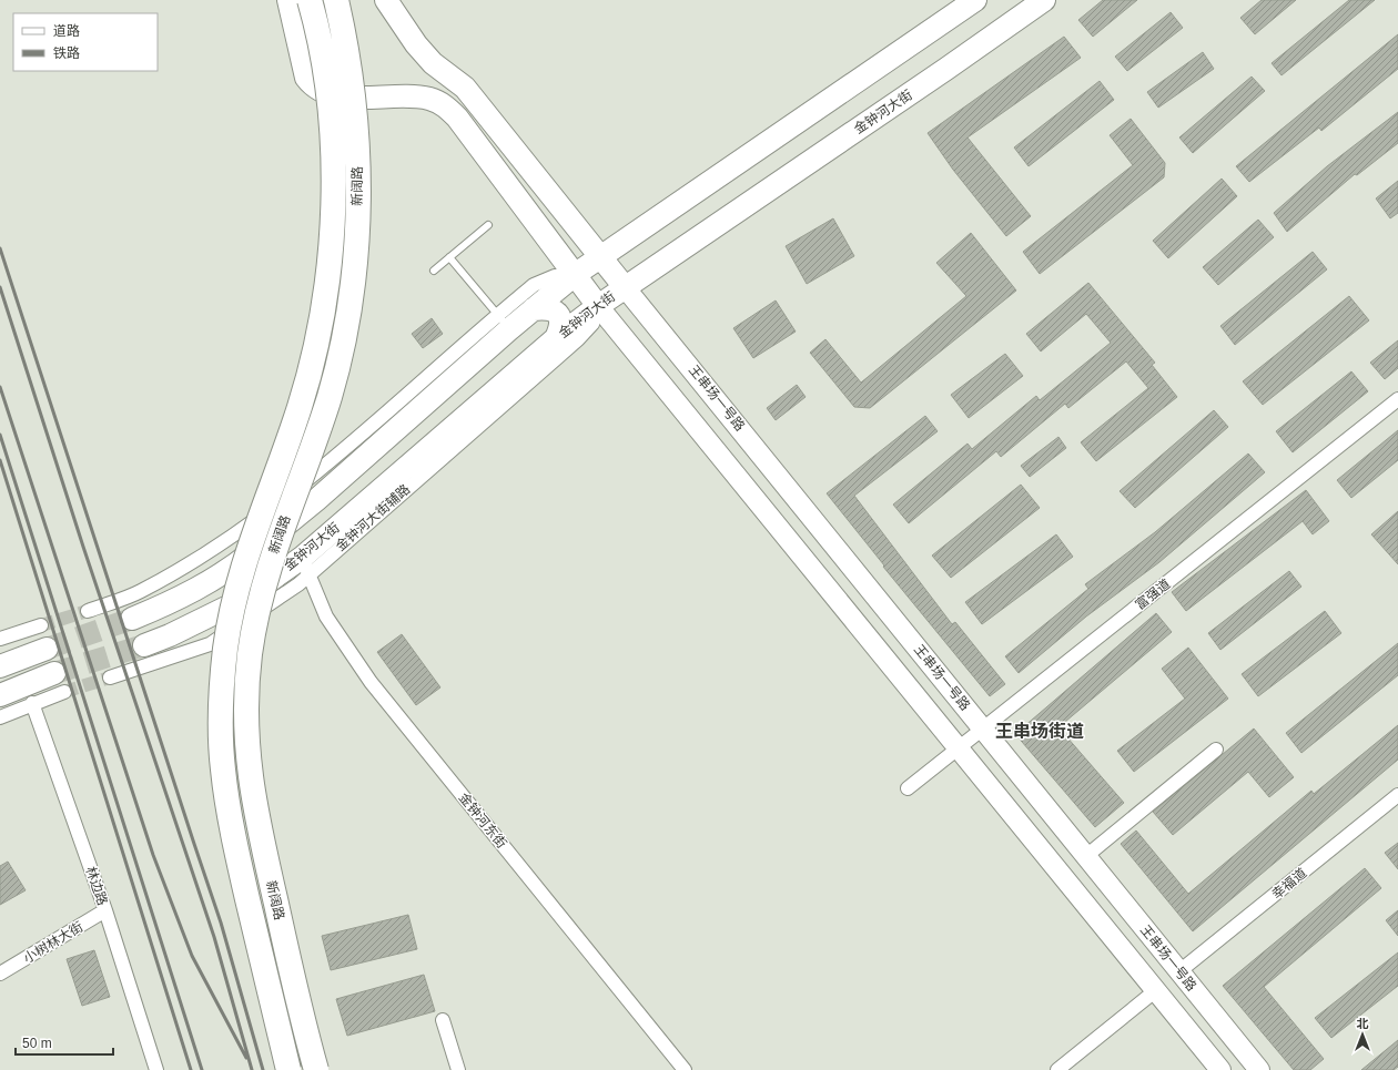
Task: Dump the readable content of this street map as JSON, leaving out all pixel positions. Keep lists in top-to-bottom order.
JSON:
{
  "streets": {
    "highway": ["新阔路"],
    "main road": ["金钟河大街", "王串场一号路"],
    "street": [
      "金钟河大街辅路",
      "富强道",
      "金钟河东街",
      "幸福道",
      "林边路",
      "小树林大街"
    ]
  },
  "crossings": [
    ["金钟河大街", "王串场一号路"],
    ["金钟河大街", "金钟河大街辅路"],
    ["金钟河大街", "金钟河东街"],
    ["王串场一号路", "富强道"],
    ["王串场一号路", "幸福道"],
    ["金钟河大街辅路", "金钟河东街"],
    ["林边路", "小树林大街"]
  ],
  "districts": ["王串场街道"],
  "legend": ["道路", "铁路"],
  "scale_bar": "50 m",
  "north": "top"
}
